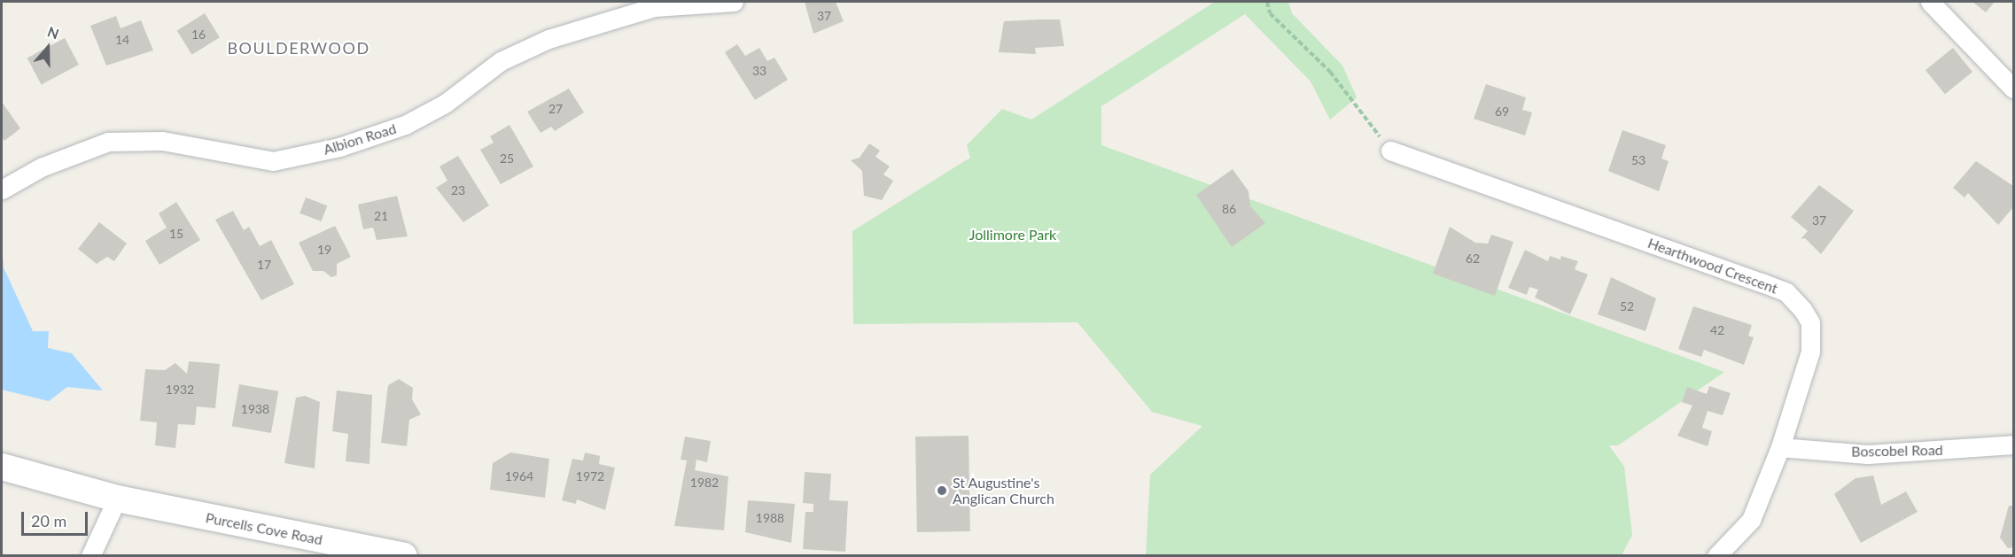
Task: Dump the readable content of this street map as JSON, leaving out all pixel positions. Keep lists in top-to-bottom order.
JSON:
{
  "streets": {
    "main road": ["Purcells Cove Road"],
    "street": ["Albion Road", "Hearthwood Crescent", "Boscobel Road"]
  },
  "crossings": [
    ["Hearthwood Crescent", "Boscobel Road"]
  ],
  "districts": ["BOULDERWOOD"],
  "parks": ["Jollimore Park"],
  "places": ["St Augustine's Anglican Church"],
  "house_numbers": [
    "37",
    "16",
    "14",
    "33",
    "27",
    "69",
    "25",
    "53",
    "23",
    "86",
    "21",
    "37",
    "15",
    "19",
    "62",
    "17",
    "52",
    "42",
    "1932",
    "1938",
    "1964",
    "1972",
    "1982",
    "1988"
  ],
  "scale_bar": "20 m",
  "north": "top"
}
